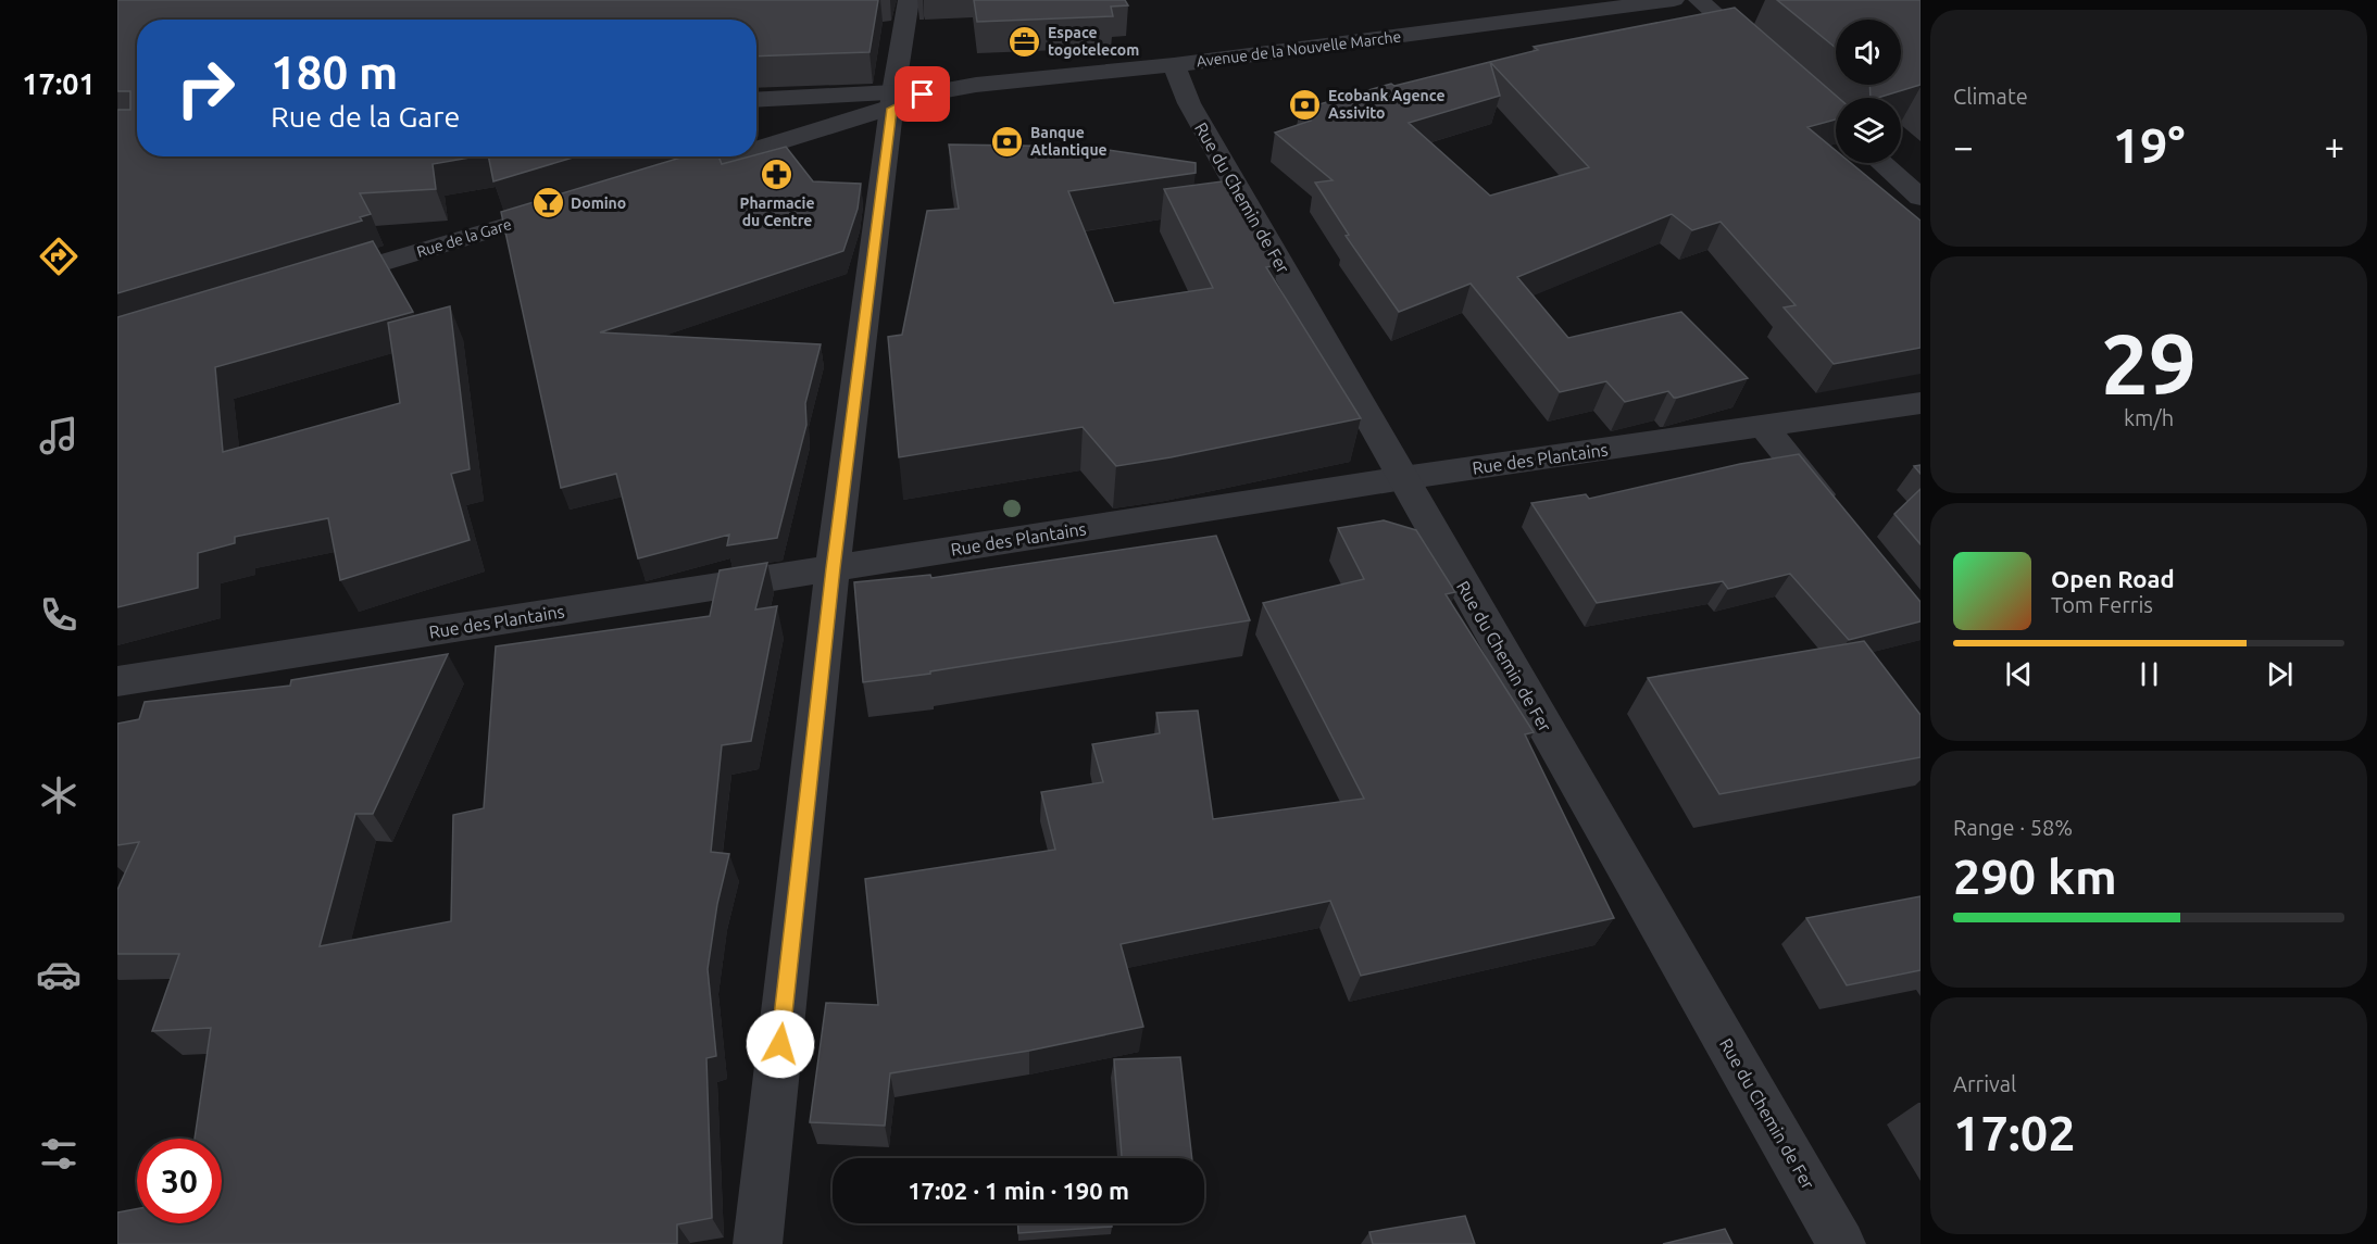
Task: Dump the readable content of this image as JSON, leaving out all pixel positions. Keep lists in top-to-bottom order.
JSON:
{
  "streets": {
    "street": [
      "Avenue de la Nouvelle Marche",
      "Rue du Chemin de Fer",
      "Rue de la Gare",
      "Rue des Plantains"
    ]
  },
  "crossings": [
    ["Avenue de la Nouvelle Marche", "Rue du Chemin de Fer"],
    ["Rue du Chemin de Fer", "Rue des Plantains"]
  ],
  "places": {
    "office": ["Espace togotelecom"],
    "bank": ["Ecobank Agence Assivito", "Banque Atlantique"],
    "pharmacy": ["Pharmacie du Centre"],
    "bar": ["Domino"]
  },
  "page": {
    "tabs": "17:01",
    "tile": [
      "Climate",
      ["29", "km/h"],
      ["Range · 58%", "290 km"],
      ["Arrival", "17:02"]
    ],
    "turn": ["180 m", "Rue de la Gare"],
    "heat": ["−", "19°", "+"],
    "song": ["Open Road", "Tom Ferris"],
    "limit": "30",
    "trip": "17:02 · 1 min · 190 m"
  }
}
